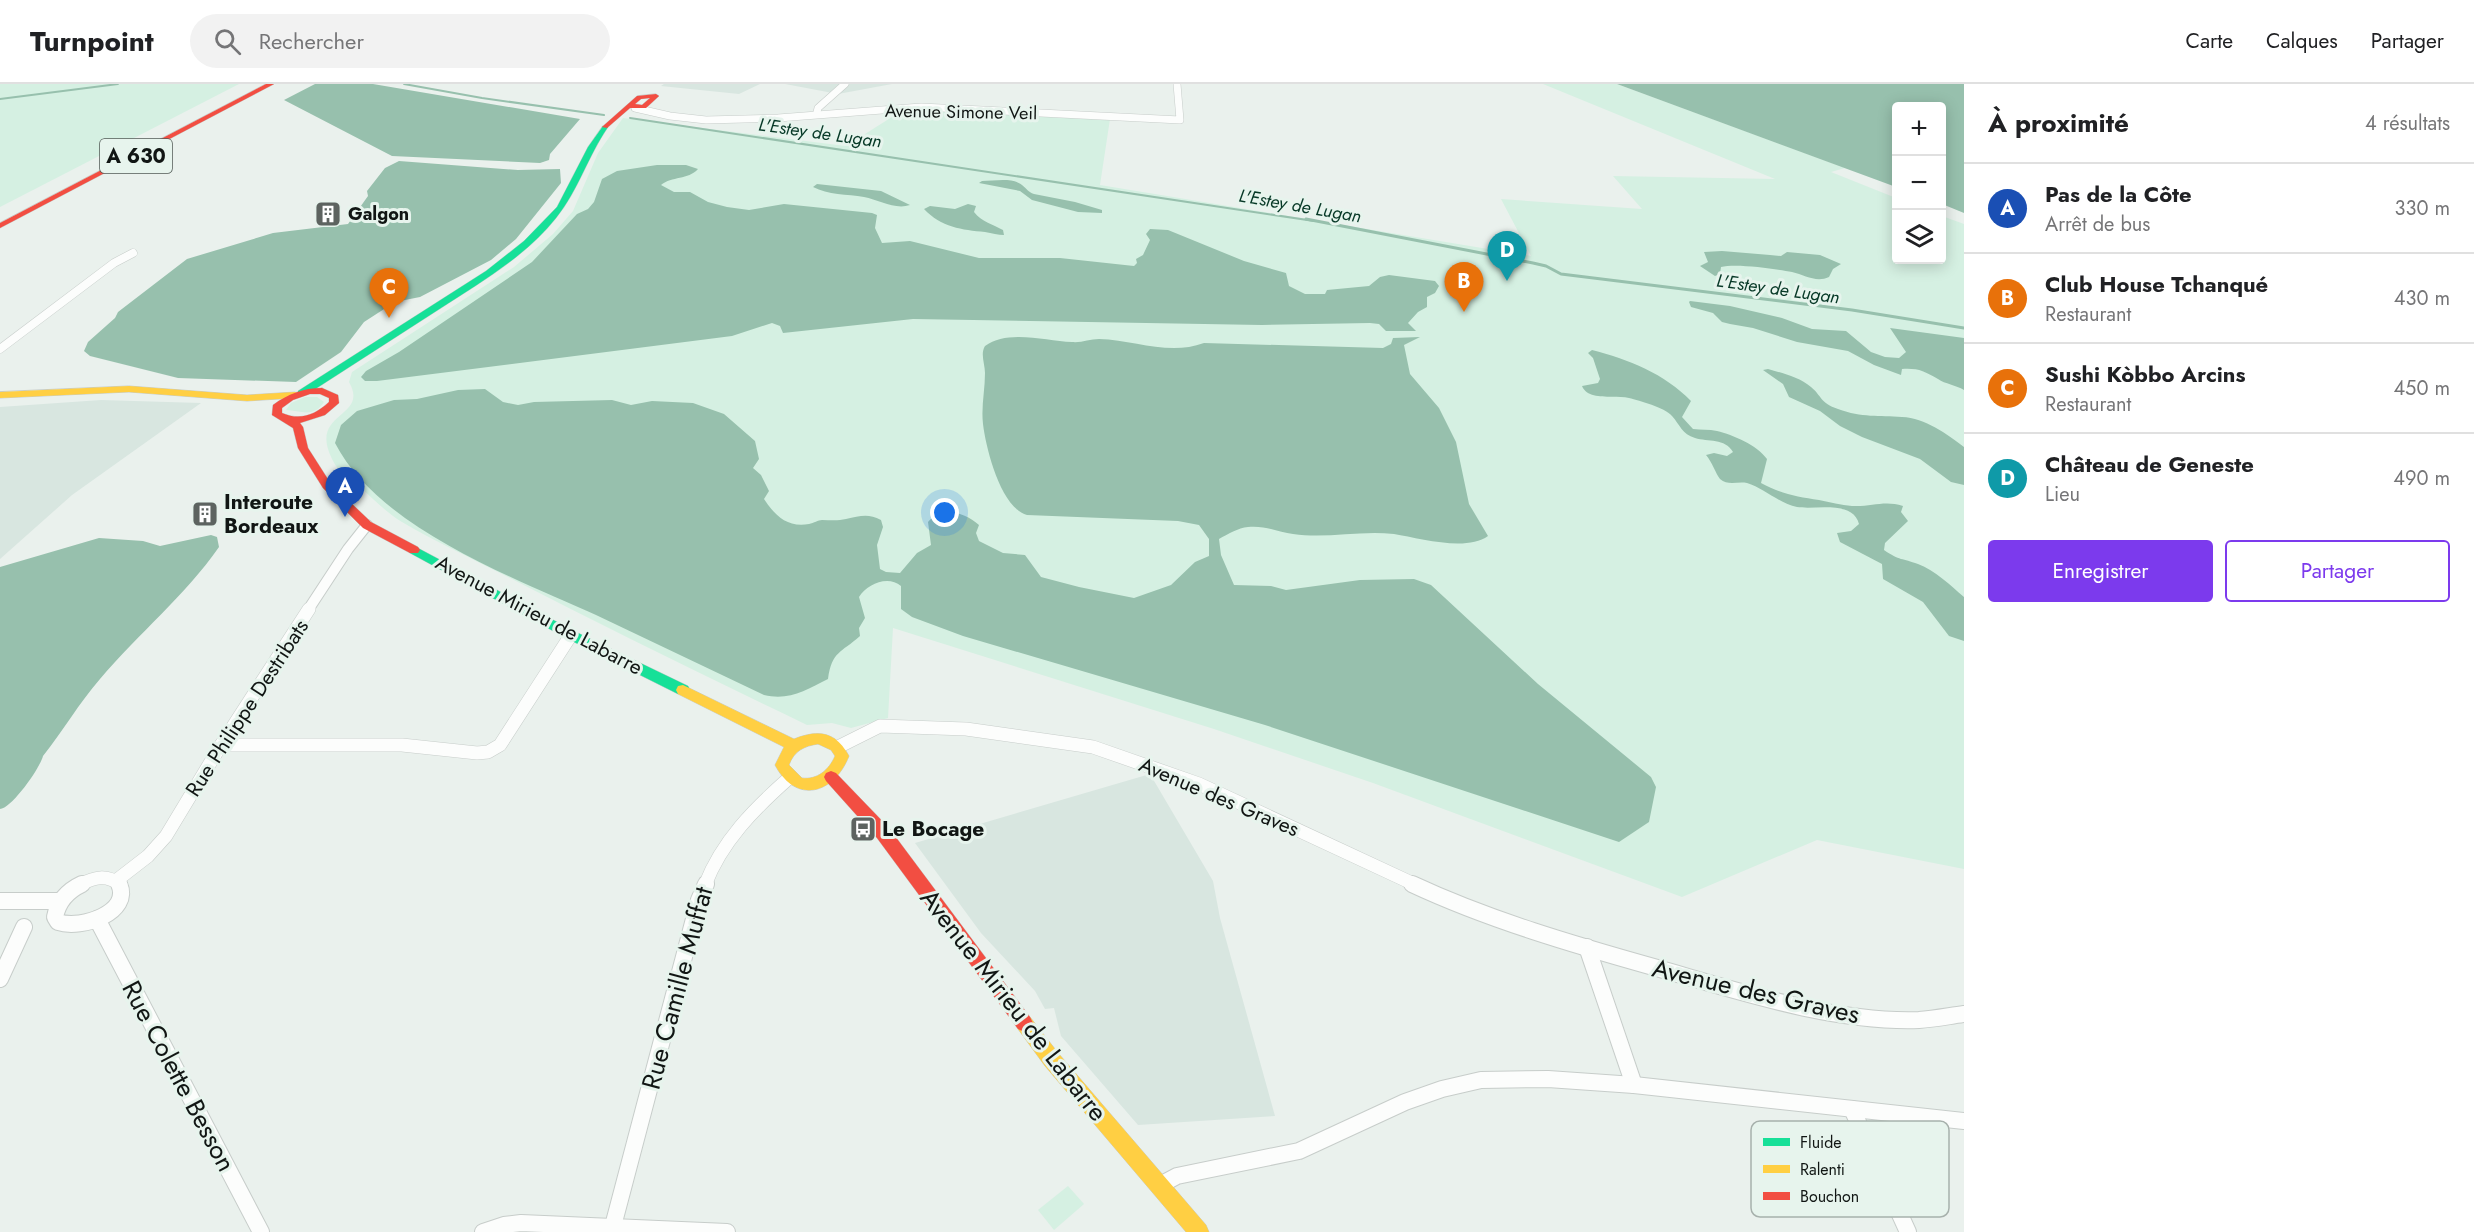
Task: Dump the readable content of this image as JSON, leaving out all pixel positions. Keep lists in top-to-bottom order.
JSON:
{
  "streets": {
    "main road": ["A 630", "Avenue Mirieu de Labarre"],
    "street": [
      "Avenue Simone Veil",
      "Rue Philippe Destribats",
      "Avenue des Graves",
      "Rue Camille Muffat",
      "Rue Colette Besson"
    ]
  },
  "crossings": [
    ["Avenue Mirieu de Labarre", "Rue Philippe Destribats"],
    ["Avenue Mirieu de Labarre", "Avenue des Graves"],
    ["Avenue Mirieu de Labarre", "Rue Camille Muffat"],
    ["Avenue des Graves", "Rue Camille Muffat"]
  ],
  "water": ["L'Estey de Lugan"],
  "places": {
    "building": ["Galgon", "Interoute Bordeaux"],
    "bus stop": ["Le Bocage"]
  },
  "legend": ["Fluide", "Ralenti", "Bouchon"],
  "page": {
    "header": "Turnpoint",
    "search": "Rechercher",
    "nav": ["Carte", "Calques", "Partager"],
    "heading": ["À proximité", "4 résultats"],
    "map_buttons": ["+", "−"],
    "list": [
      {
        "mark": "A",
        "name": "Pas de la Côte",
        "note": "Arrêt de bus",
        "value": "330 m"
      },
      {
        "mark": "B",
        "name": "Club House Tchanqué",
        "note": "Restaurant",
        "value": "430 m"
      },
      {
        "mark": "C",
        "name": "Sushi Kòbbo Arcins",
        "note": "Restaurant",
        "value": "450 m"
      },
      {
        "mark": "D",
        "name": "Château de Geneste",
        "note": "Lieu",
        "value": "490 m"
      }
    ],
    "pins": [
      "D",
      "B",
      "C",
      "A"
    ],
    "buttons": ["Enregistrer", "Partager"]
  }
}
